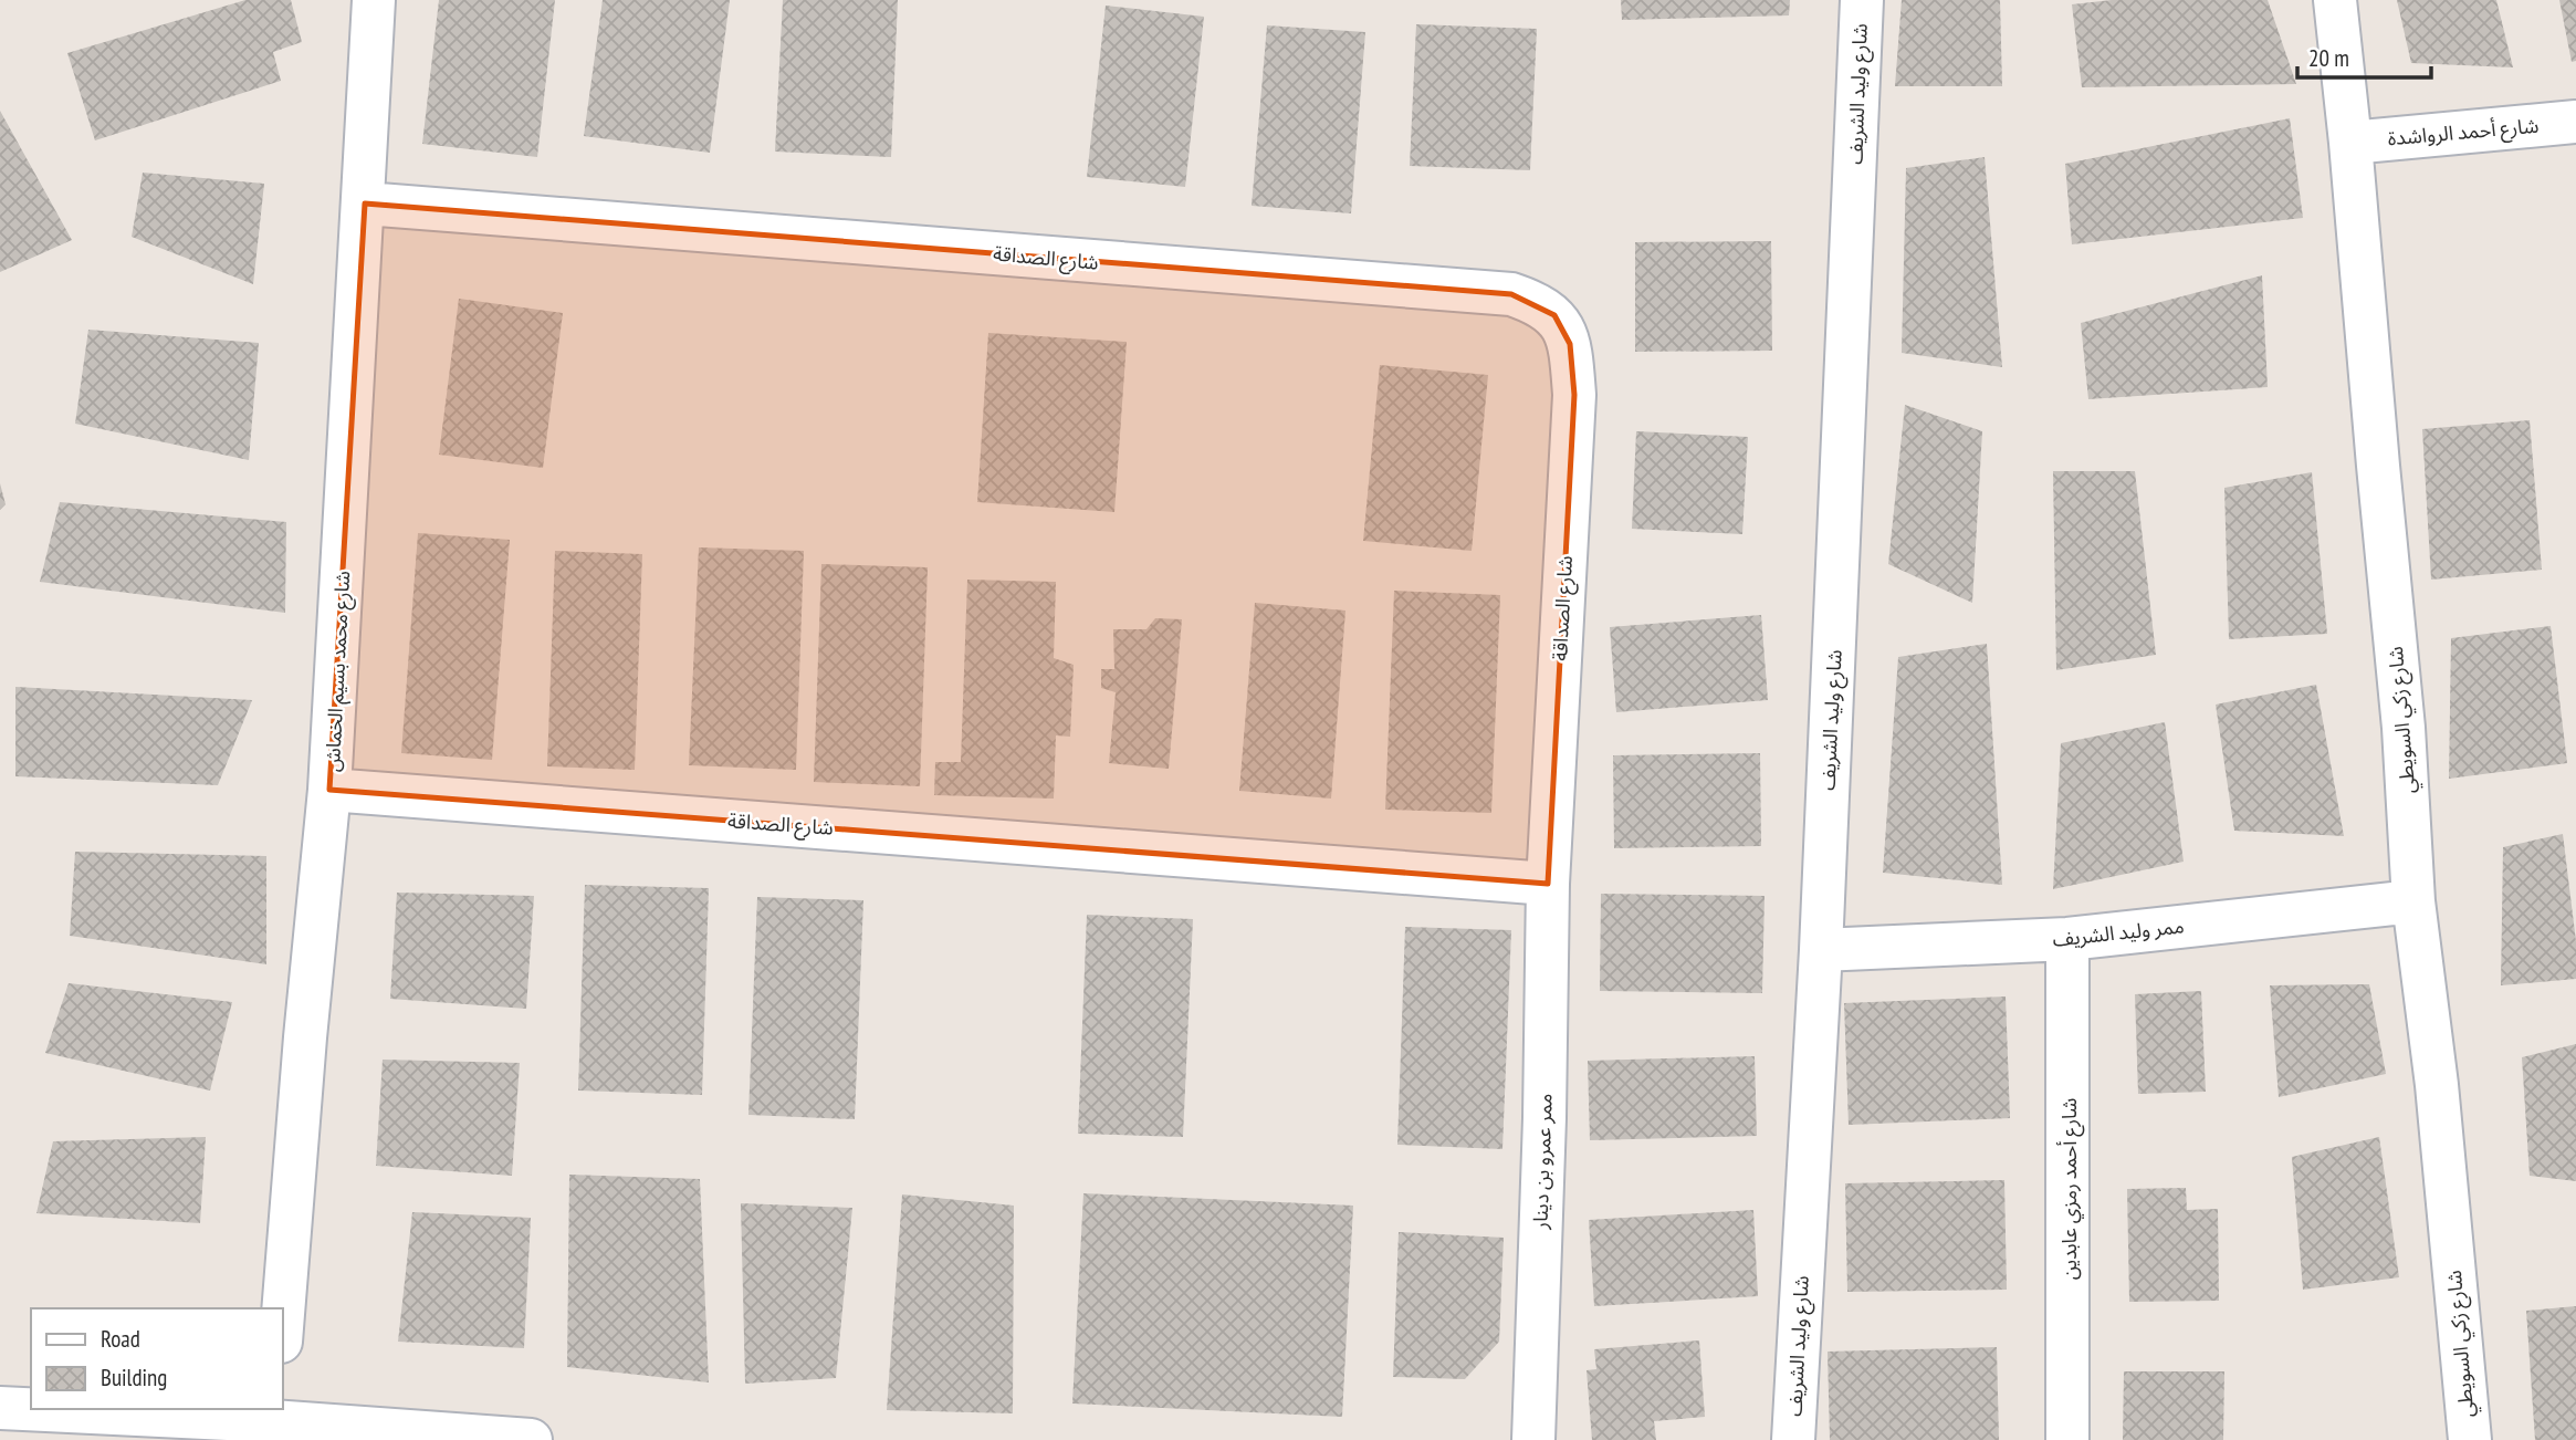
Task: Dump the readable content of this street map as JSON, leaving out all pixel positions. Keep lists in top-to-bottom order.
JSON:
{
  "streets": {
    "street": [
      "شارع وليد الشريف",
      "شارع أحمد الرواشدة",
      "شارع الصداقة",
      "شارع محمد بسيم الخماش",
      "شارع زكي السويطي",
      "ممر وليد الشريف",
      "ممر عمرو بن دينار",
      "شارع أحمد رمزي عابدين"
    ]
  },
  "crossings": [
    ["شارع وليد الشريف", "ممر وليد الشريف"],
    ["شارع أحمد الرواشدة", "شارع زكي السويطي"],
    ["شارع الصداقة", "شارع محمد بسيم الخماش"],
    ["شارع الصداقة", "ممر عمرو بن دينار"],
    ["شارع زكي السويطي", "ممر وليد الشريف"],
    ["ممر وليد الشريف", "شارع أحمد رمزي عابدين"]
  ],
  "legend": ["Road", "Building"],
  "scale_bar": "20 m"
}
